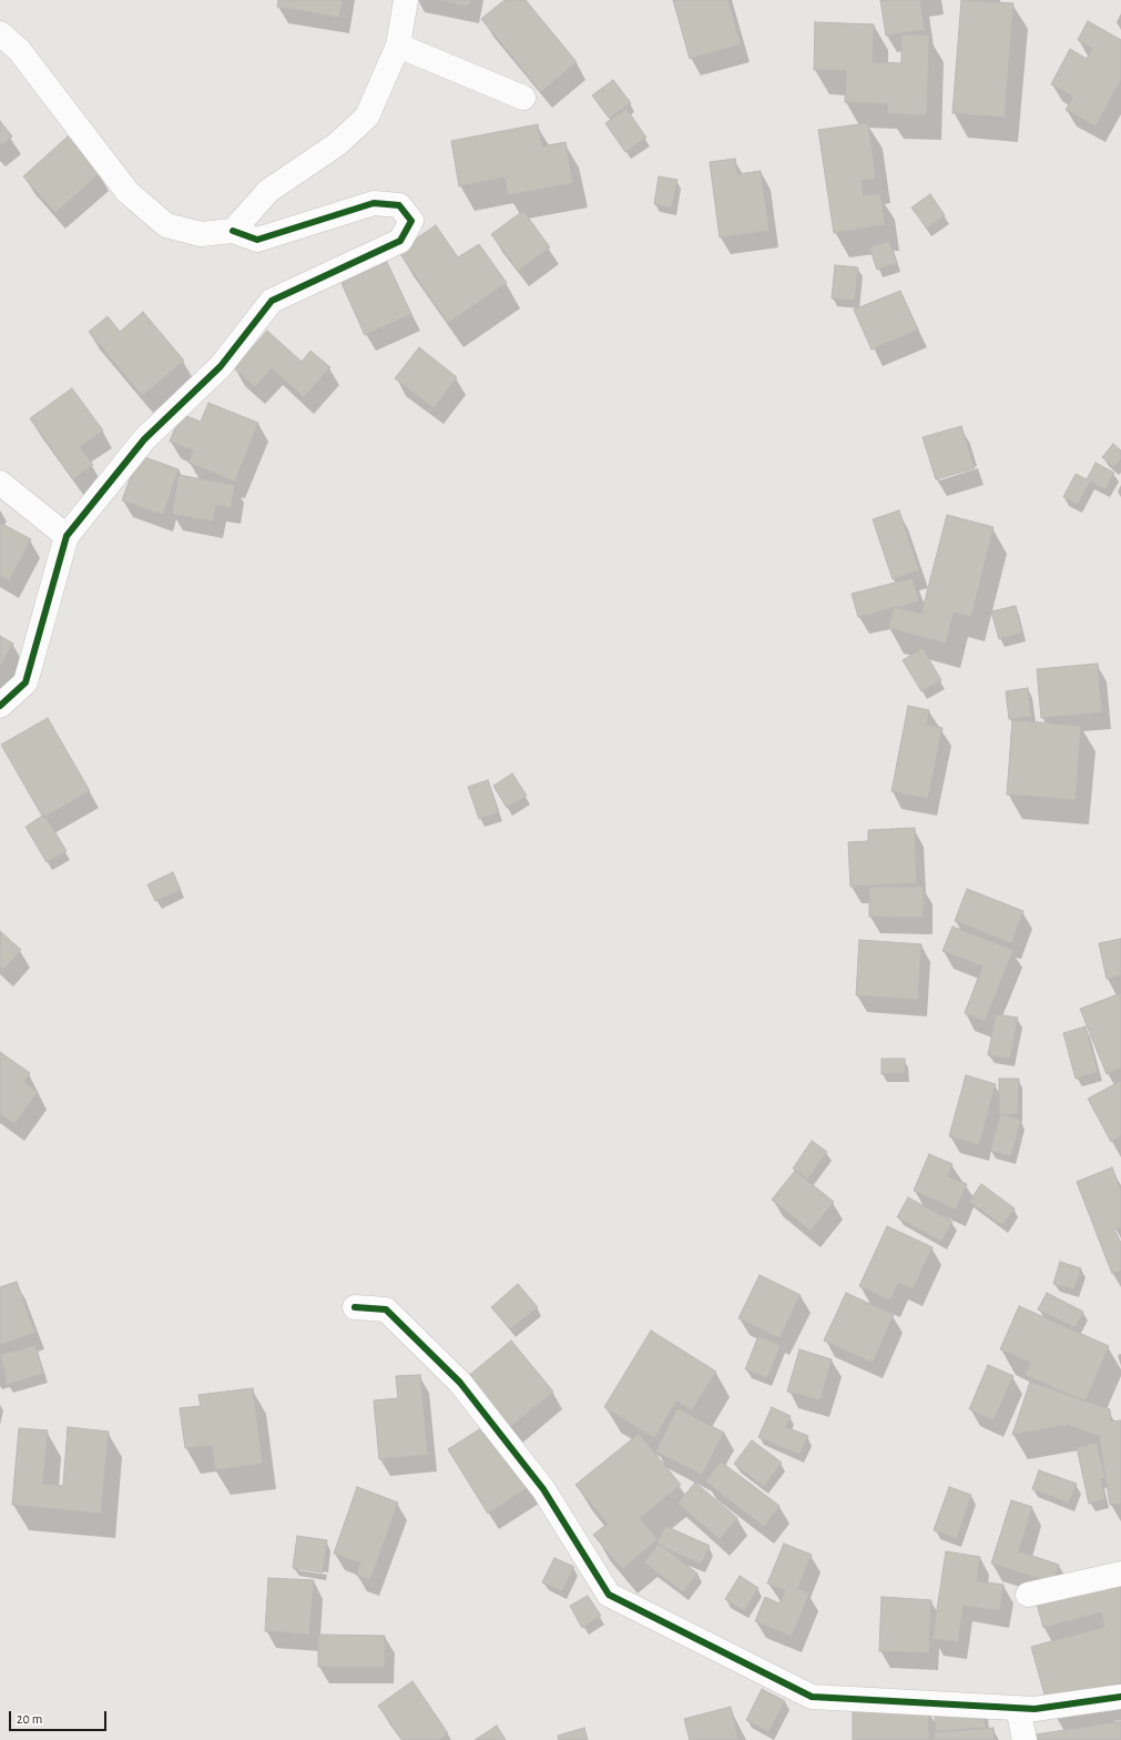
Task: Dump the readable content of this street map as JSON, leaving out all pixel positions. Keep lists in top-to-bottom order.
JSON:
{
  "scale_bar": "20 m"
}
